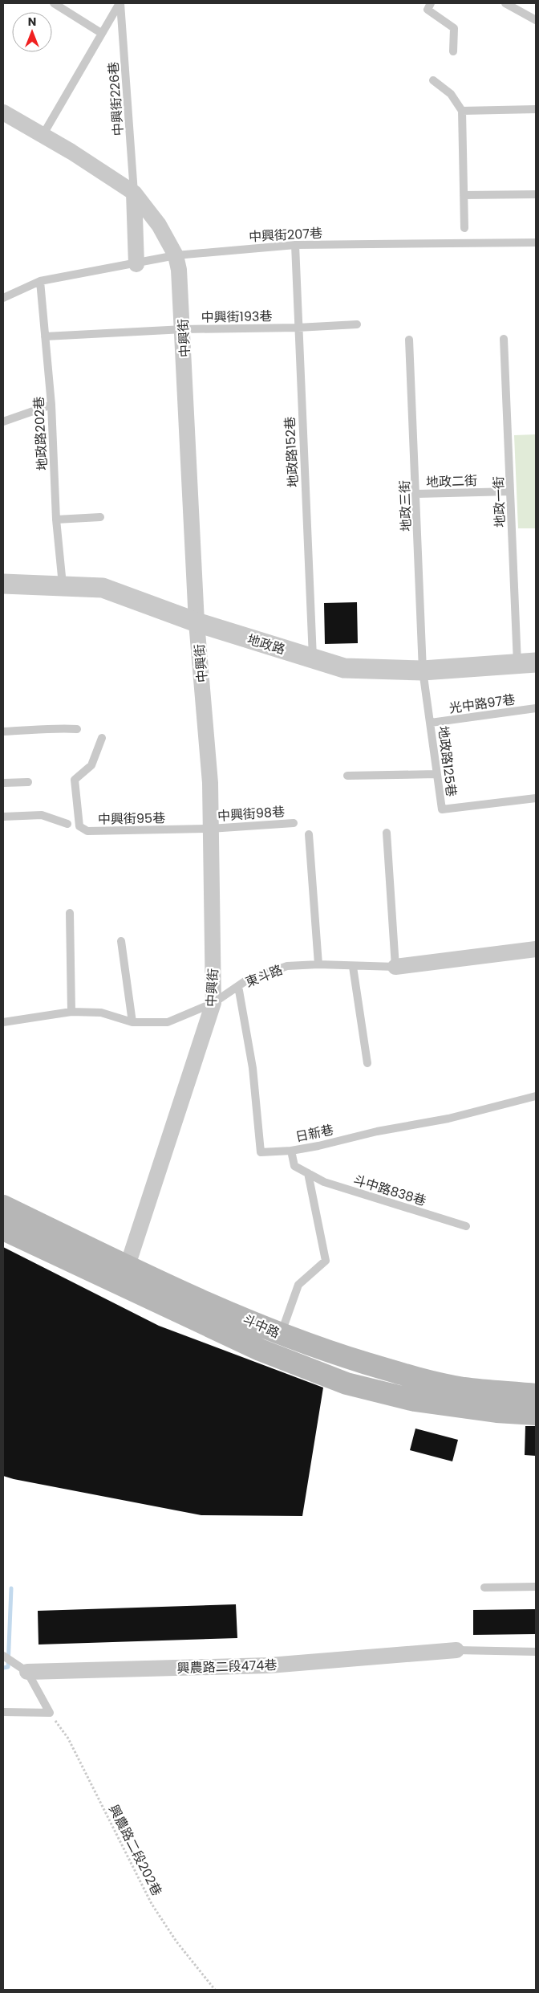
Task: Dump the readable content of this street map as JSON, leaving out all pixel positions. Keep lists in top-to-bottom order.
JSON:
{
  "streets": {
    "main road": ["斗中路"],
    "street": [
      "中興街",
      "地政路",
      "東斗路",
      "興農路二段474巷"
    ],
    "lane": [
      "中興街226巷",
      "中興街207巷",
      "中興街193巷",
      "地政路202巷",
      "地政路152巷",
      "地政二街",
      "地政一街",
      "地政三街",
      "光中路97巷",
      "地政路125巷",
      "中興街98巷",
      "中興街95巷",
      "日新巷",
      "斗中路838巷"
    ],
    "path": ["興農路二段202巷"]
  },
  "crossings": [
    ["中興街226巷", "中興街"],
    ["中興街207巷", "中興街"],
    ["中興街207巷", "地政路202巷"],
    ["中興街207巷", "地政路152巷"],
    ["中興街193巷", "中興街"],
    ["中興街193巷", "地政路202巷"],
    ["中興街193巷", "地政路152巷"],
    ["中興街", "地政路"],
    ["中興街", "中興街98巷"],
    ["中興街", "中興街95巷"],
    ["中興街", "東斗路"],
    ["中興街", "斗中路"],
    ["地政路202巷", "地政路"],
    ["地政路152巷", "地政路"],
    ["地政二街", "地政一街"],
    ["地政二街", "地政三街"],
    ["地政一街", "地政路"],
    ["地政三街", "地政路"],
    ["地政三街", "地政路125巷"],
    ["地政路", "地政路125巷"],
    ["光中路97巷", "地政路125巷"],
    ["中興街98巷", "中興街95巷"],
    ["東斗路", "日新巷"],
    ["日新巷", "斗中路838巷"]
  ],
  "north": "top"
}
